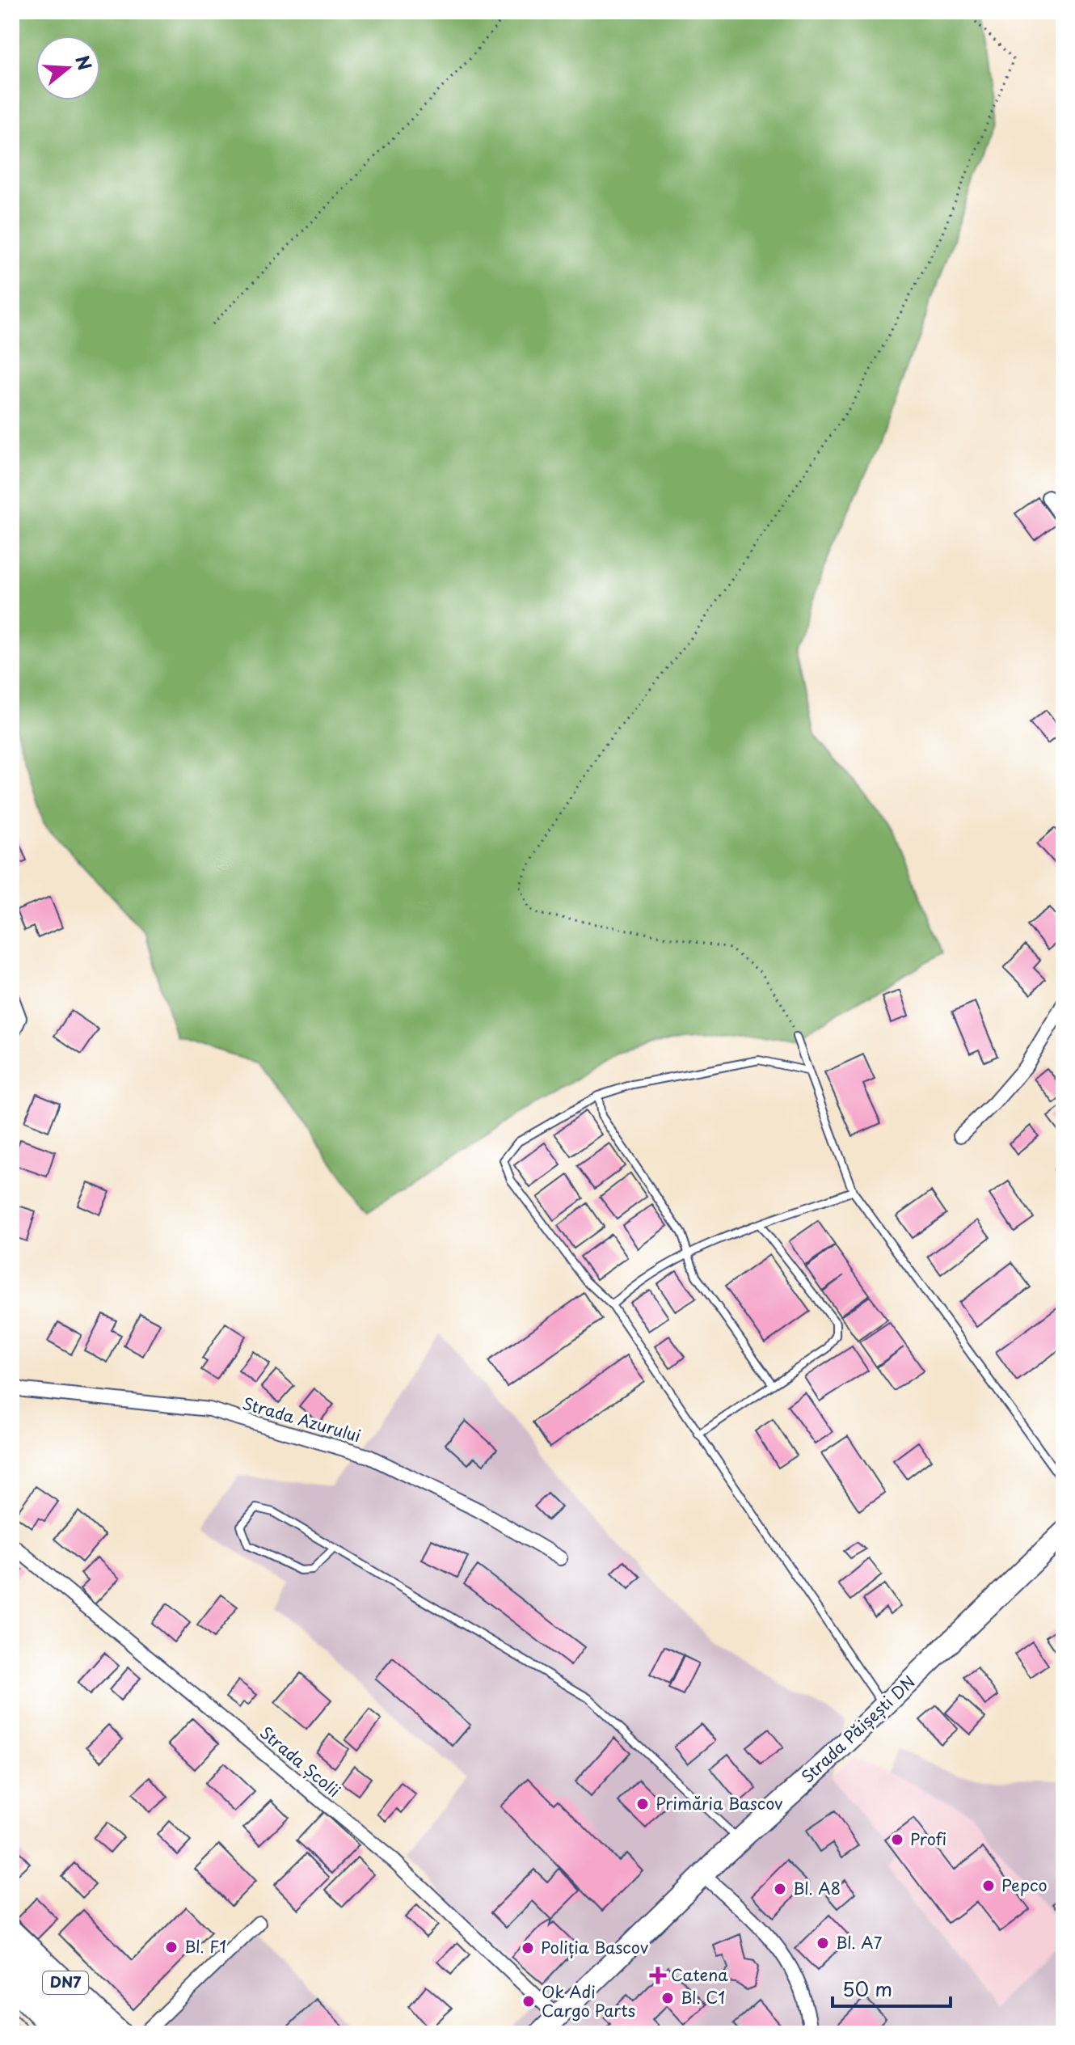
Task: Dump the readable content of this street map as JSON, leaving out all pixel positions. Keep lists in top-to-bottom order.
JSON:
{
  "streets": {
    "highway": ["DN7"],
    "main road": ["Strada Păișești DN"],
    "street": ["Strada Azurului", "Strada Școlii"]
  },
  "crossings": [
    ["Strada Păișești DN", "Strada Școlii"]
  ],
  "places": {
    "other": [
      "Primăria Bascov",
      "Profi",
      "Pepco",
      "Bl. A8",
      "Bl. A7",
      "Bl. F1",
      "Poliția Bascov",
      "Bl. C1",
      "Ok Adi Cargo Parts"
    ],
    "health": ["Catena"]
  },
  "scale_bar": "50 m",
  "north": "right"
}
